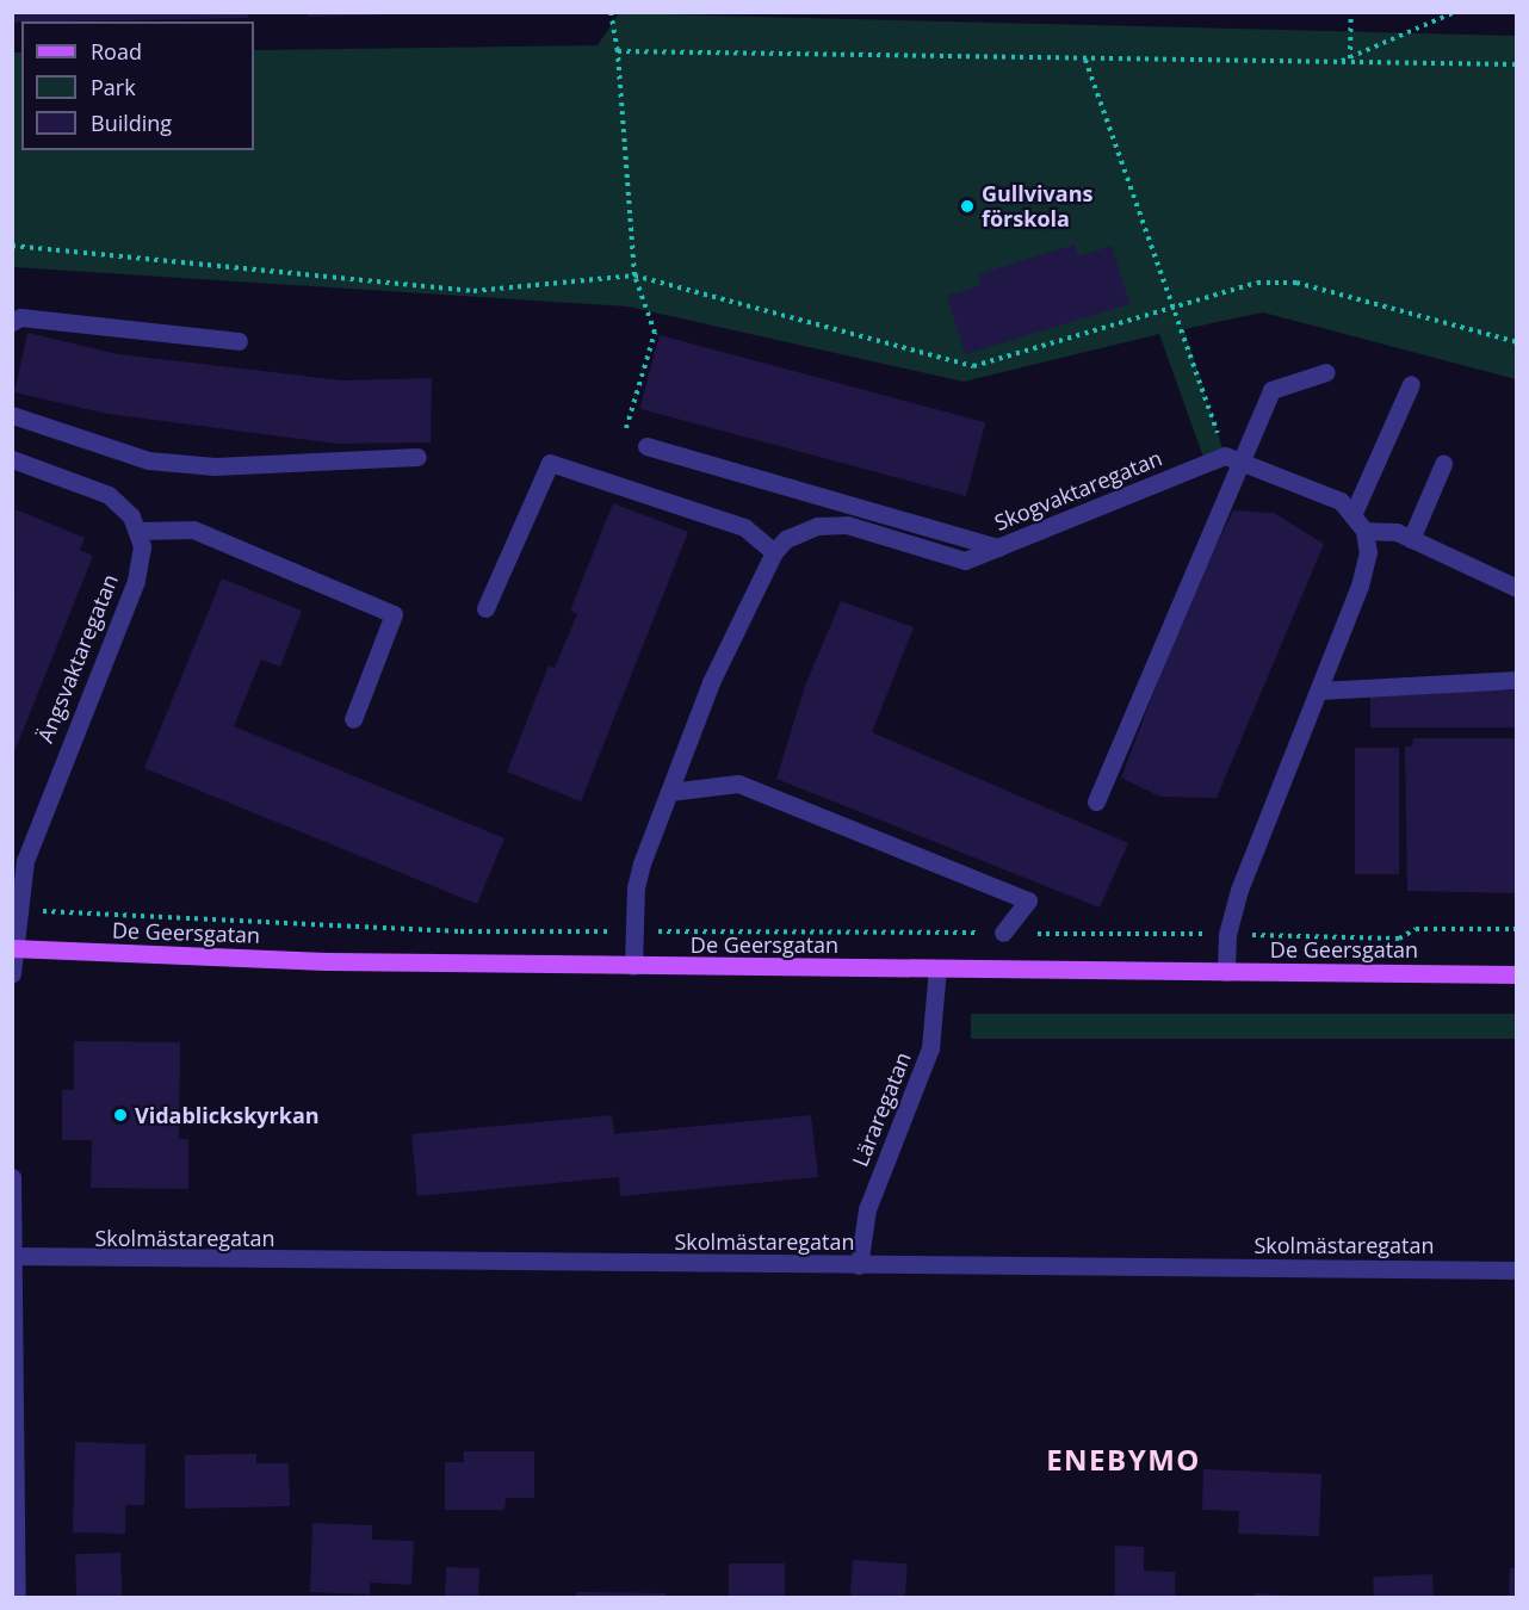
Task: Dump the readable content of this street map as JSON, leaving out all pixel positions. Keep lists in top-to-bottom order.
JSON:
{
  "streets": {
    "main road": ["De Geersgatan"],
    "street": [
      "Skogvaktaregatan",
      "Ängsvaktaregatan",
      "Läraregatan",
      "Skolmästaregatan"
    ]
  },
  "crossings": [
    ["Skogvaktaregatan", "De Geersgatan"],
    ["Ängsvaktaregatan", "De Geersgatan"],
    ["De Geersgatan", "Läraregatan"],
    ["Läraregatan", "Skolmästaregatan"]
  ],
  "districts": ["ENEBYMO"],
  "places": ["Gullvivans förskola", "Vidablickskyrkan"],
  "legend": ["Road", "Park", "Building"]
}
